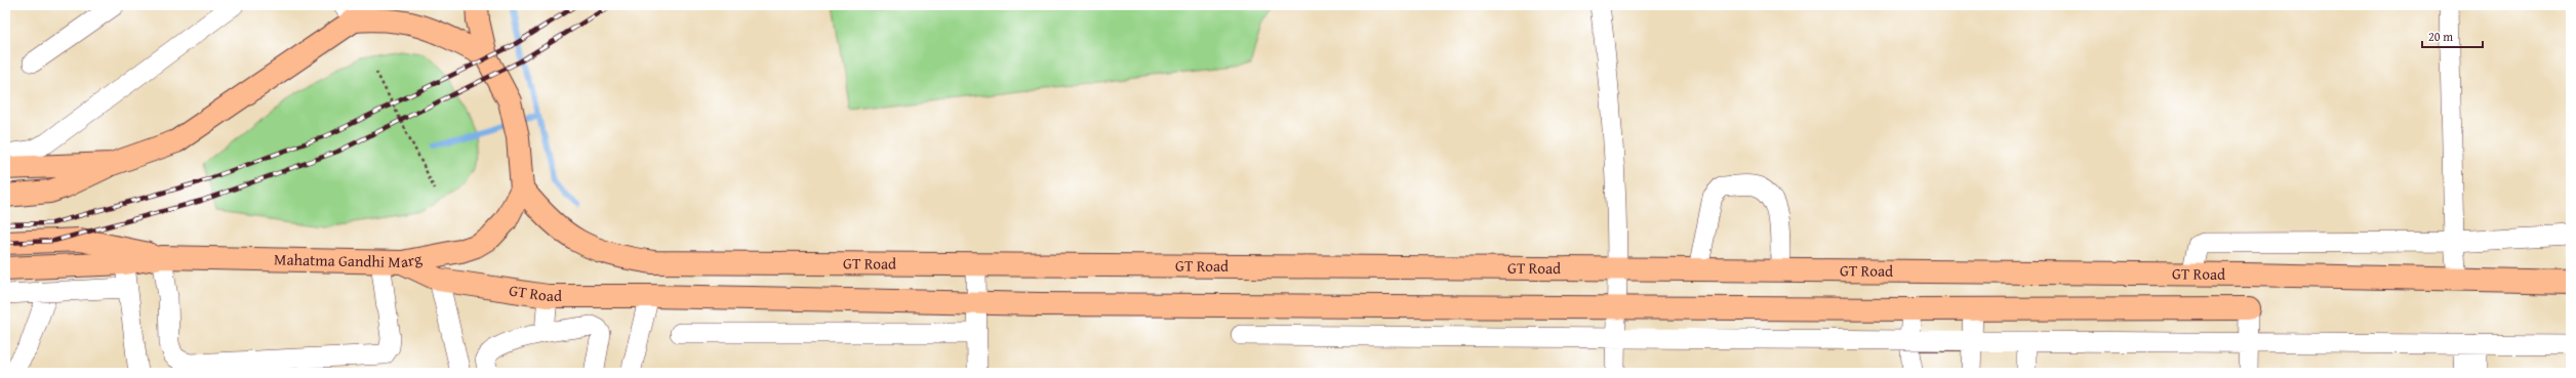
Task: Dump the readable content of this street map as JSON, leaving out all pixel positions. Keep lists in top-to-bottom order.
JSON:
{
  "streets": {
    "main road": ["Mahatma Gandhi Marg", "GT Road"]
  },
  "crossings": [
    ["Mahatma Gandhi Marg", "GT Road"]
  ],
  "scale_bar": "20 m"
}
